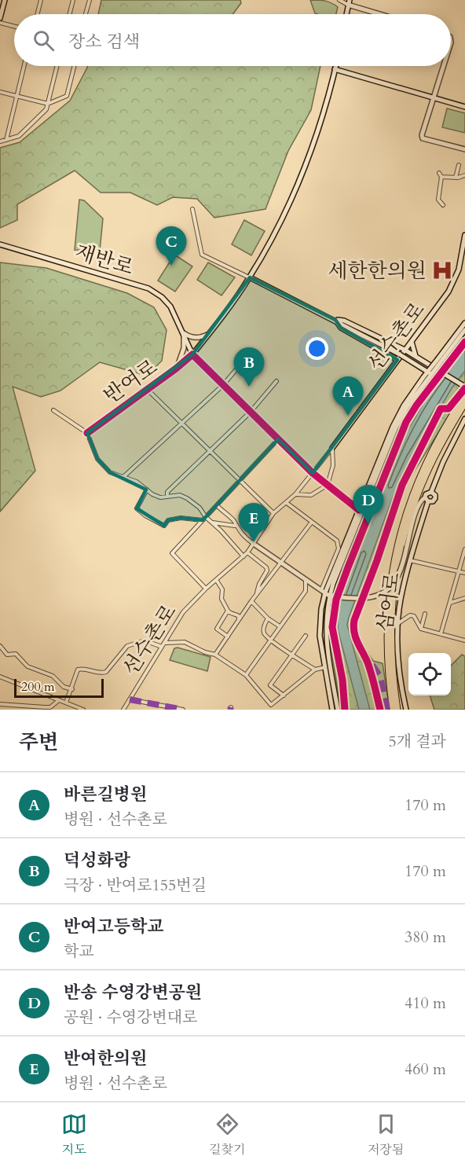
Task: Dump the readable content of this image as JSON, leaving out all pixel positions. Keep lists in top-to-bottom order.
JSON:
{
  "streets": {
    "main road": [
      "재반로",
      "선수촌로",
      "반여로",
      "삼어로"
    ]
  },
  "crossings": [
    ["재반로", "반여로"]
  ],
  "places": {
    "hospital": ["세한한의원"]
  },
  "scale_bar": "200 m",
  "page": {
    "search": "장소 검색",
    "pins": [
      "C",
      "B",
      "A",
      "D",
      "E"
    ],
    "scale": "200 m",
    "heading": ["주변", "5개 결과"],
    "list": [
      {
        "mark": "A",
        "name": "바른길병원",
        "note": "병원 · 선수촌로",
        "value": "170 m"
      },
      {
        "mark": "B",
        "name": "덕성화랑",
        "note": "극장 · 반여로155번길",
        "value": "170 m"
      },
      {
        "mark": "C",
        "name": "반여고등학교",
        "note": "학교",
        "value": "380 m"
      },
      {
        "mark": "D",
        "name": "반송 수영강변공원",
        "note": "공원 · 수영강변대로",
        "value": "410 m"
      },
      {
        "mark": "E",
        "name": "반여한의원",
        "note": "병원 · 선수촌로",
        "value": "460 m"
      }
    ],
    "nav": ["지도", "길찾기", "저장됨"]
  }
}
